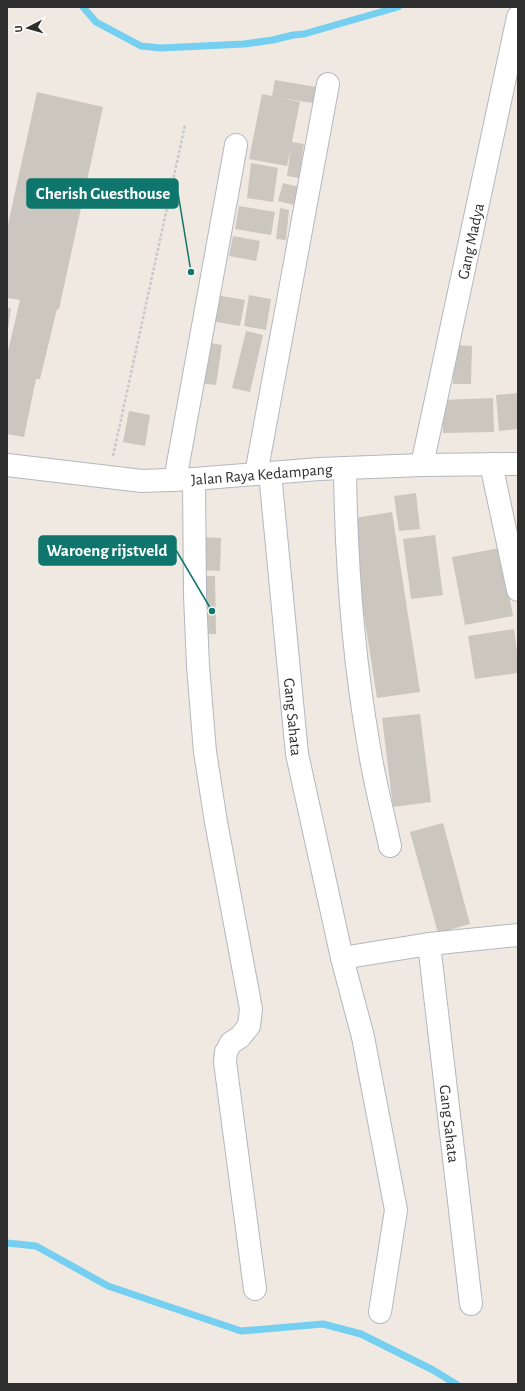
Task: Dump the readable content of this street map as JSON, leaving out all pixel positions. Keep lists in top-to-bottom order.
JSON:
{
  "streets": {
    "street": ["Gang Madya", "Jalan Raya Kedampang", "Gang Sahata"]
  },
  "crossings": [
    ["Gang Madya", "Jalan Raya Kedampang"],
    ["Jalan Raya Kedampang", "Gang Sahata"]
  ],
  "places": ["Cherish Guesthouse", "Waroeng rijstveld"],
  "north": "left"
}
